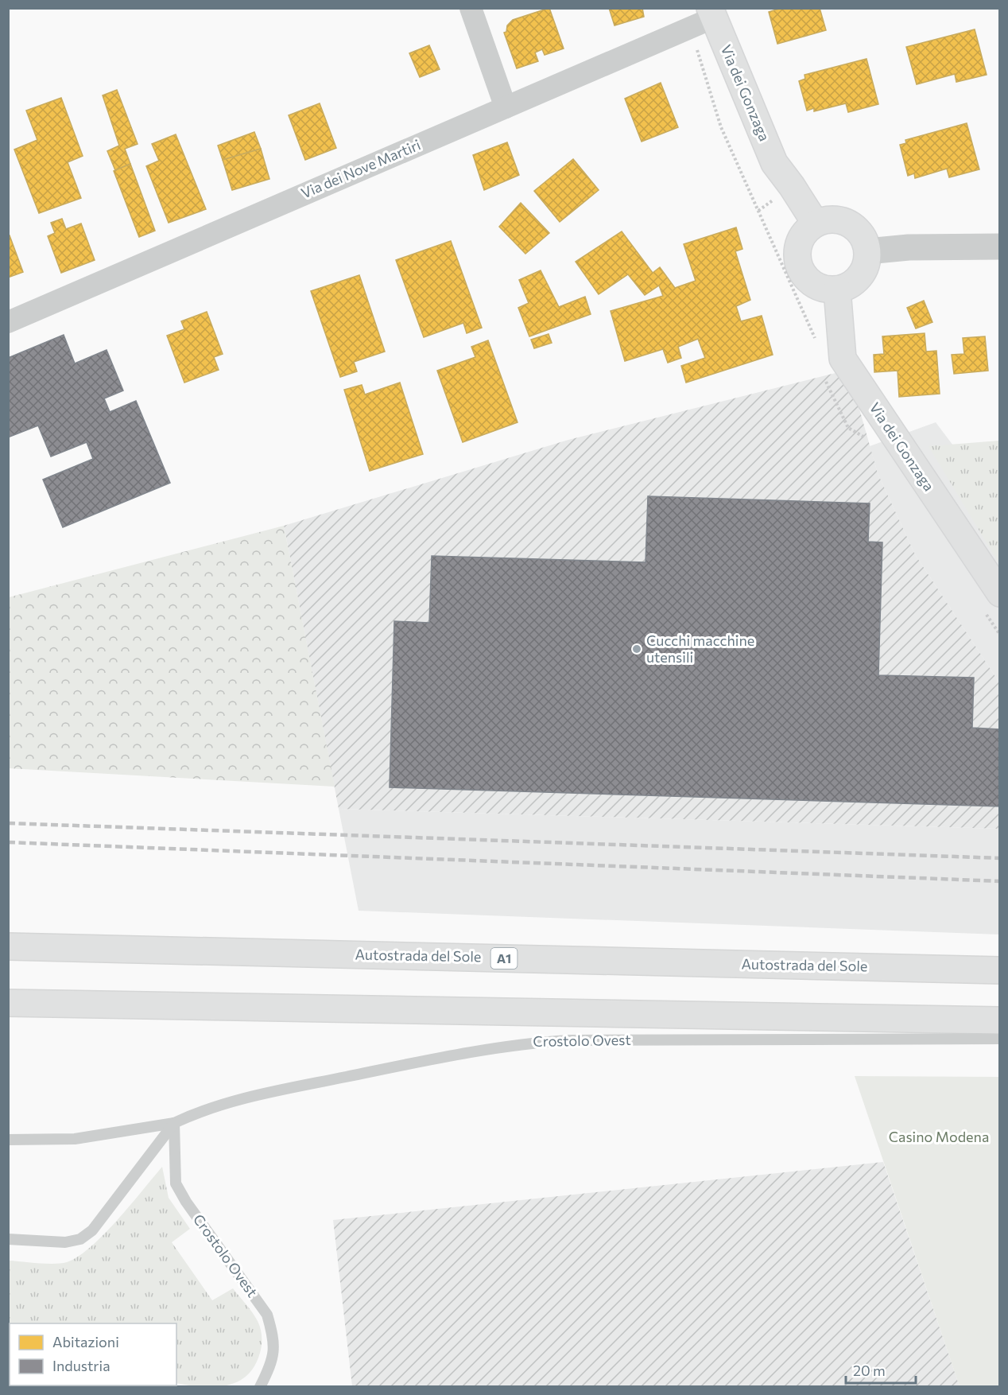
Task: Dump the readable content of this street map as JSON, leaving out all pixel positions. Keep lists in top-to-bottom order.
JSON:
{
  "streets": {
    "main road": ["Via dei Gonzaga", "Autostrada del Sole", "A1"],
    "street": ["Via dei Nove Martiri"],
    "lane": ["Crostolo Ovest"]
  },
  "crossings": [
    ["Via dei Gonzaga", "Via dei Nove Martiri"]
  ],
  "parks": ["Casino Modena"],
  "places": ["Cucchi macchine utensili"],
  "legend": ["Abitazioni", "Industria"],
  "scale_bar": "20 m"
}
